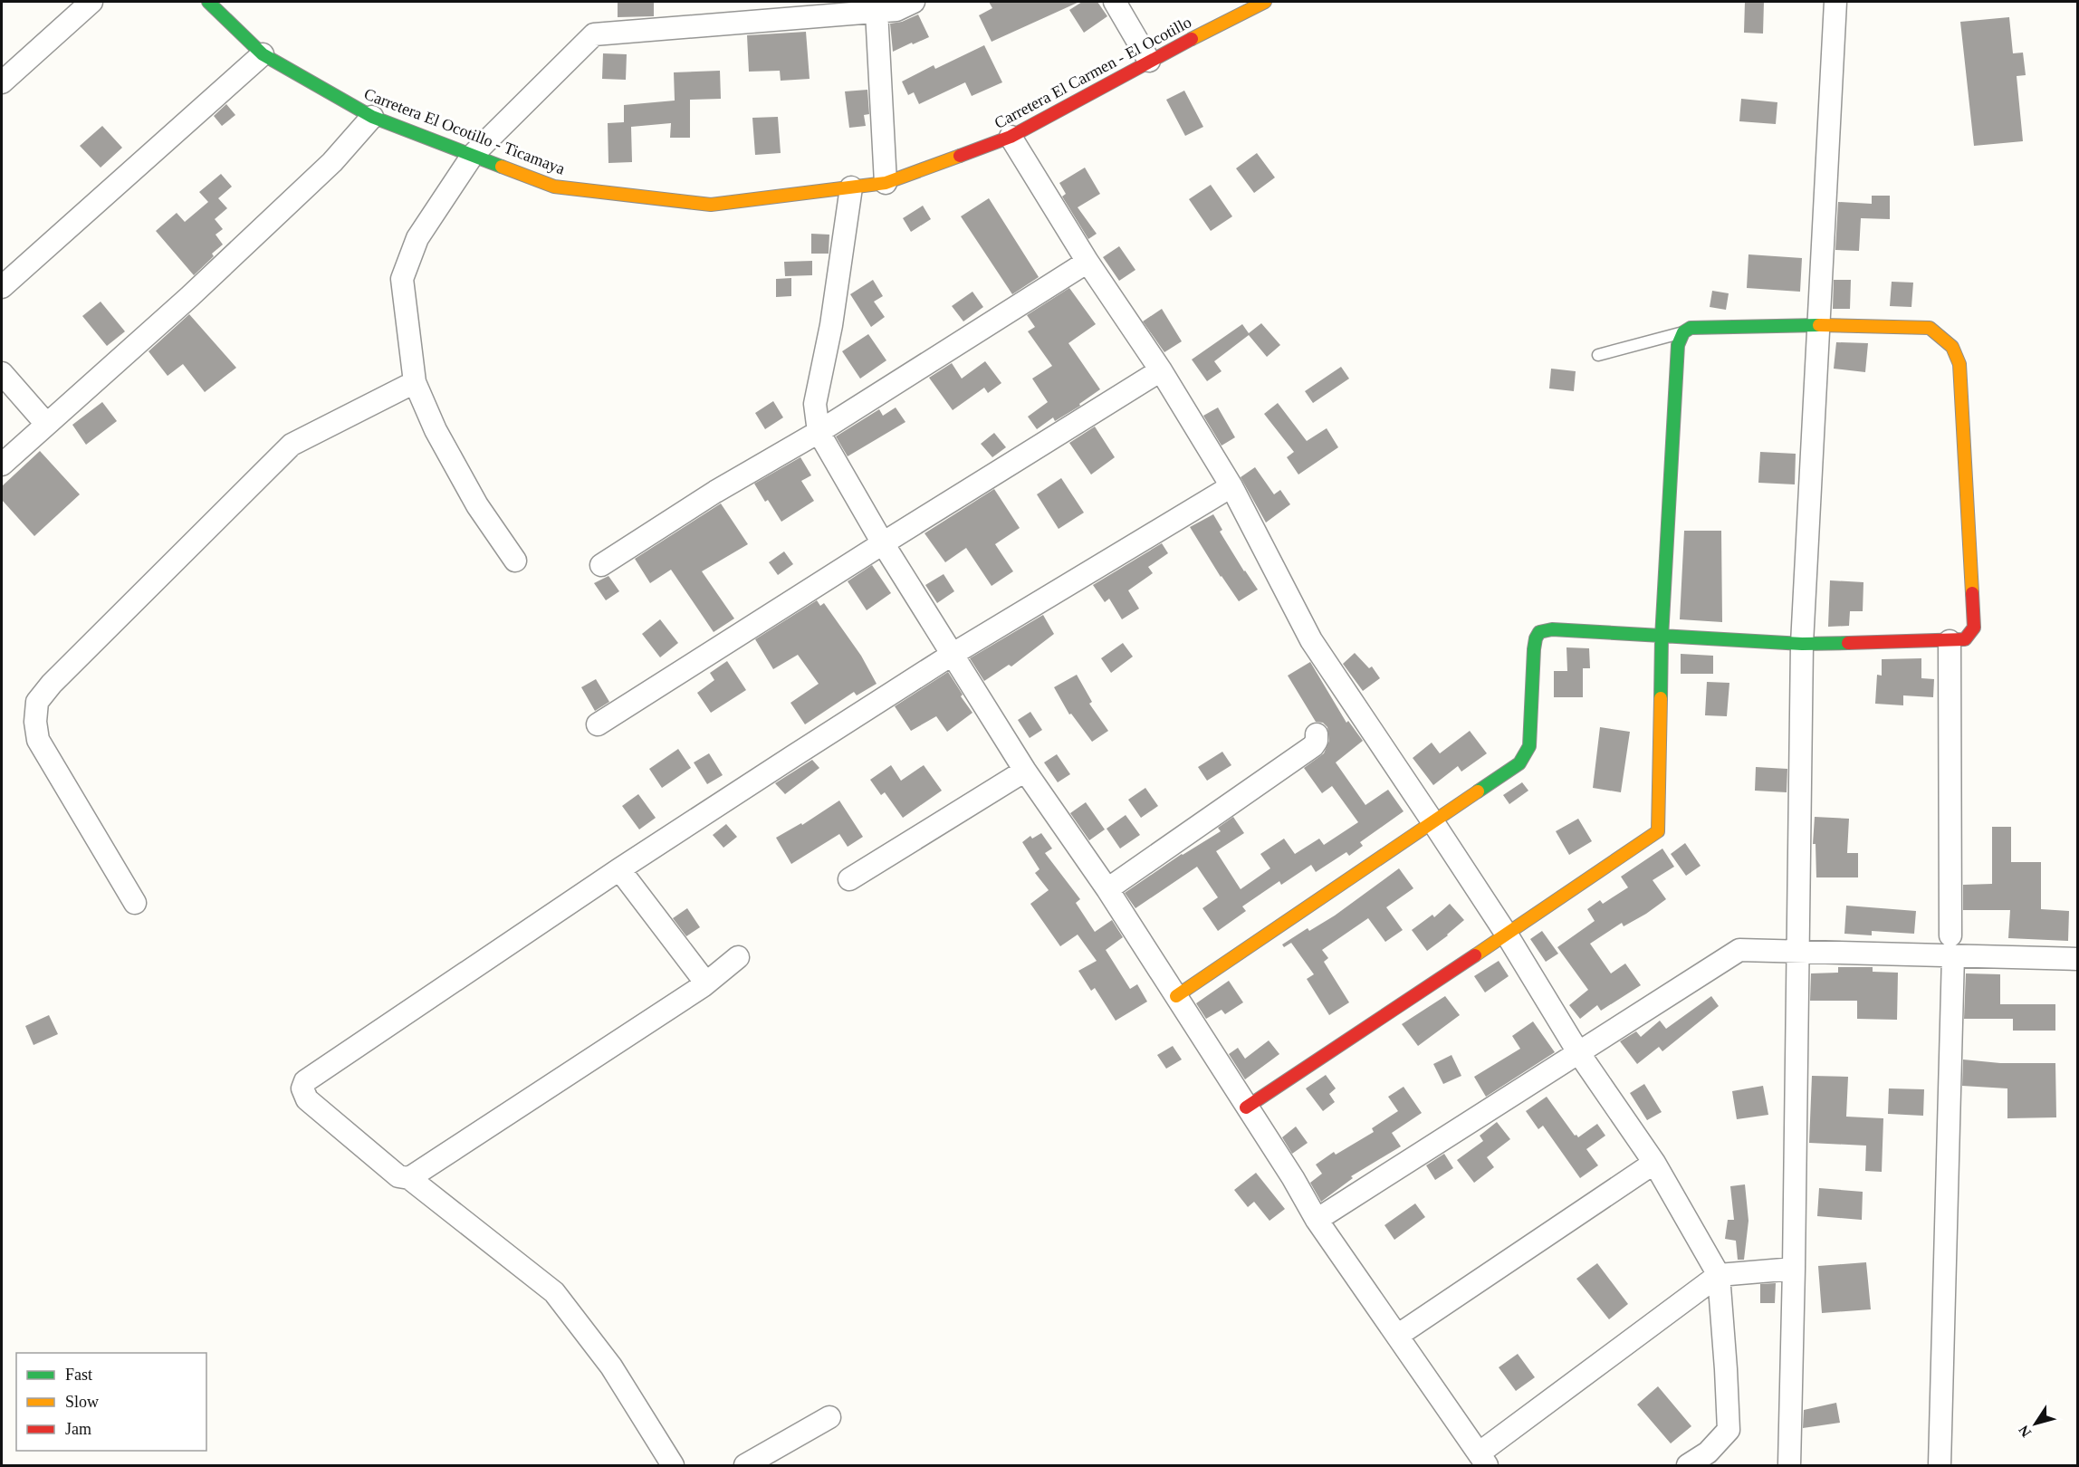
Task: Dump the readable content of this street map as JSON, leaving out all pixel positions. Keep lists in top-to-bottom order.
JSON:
{
  "streets": {
    "street": ["Carretera El Carmen - El Ocotillo", "Carretera El Ocotillo - Ticamaya"]
  },
  "crossings": [
    ["Carretera El Carmen - El Ocotillo", "Carretera El Ocotillo - Ticamaya"]
  ],
  "legend": ["Fast", "Slow", "Jam"],
  "north": "bottom left"
}
